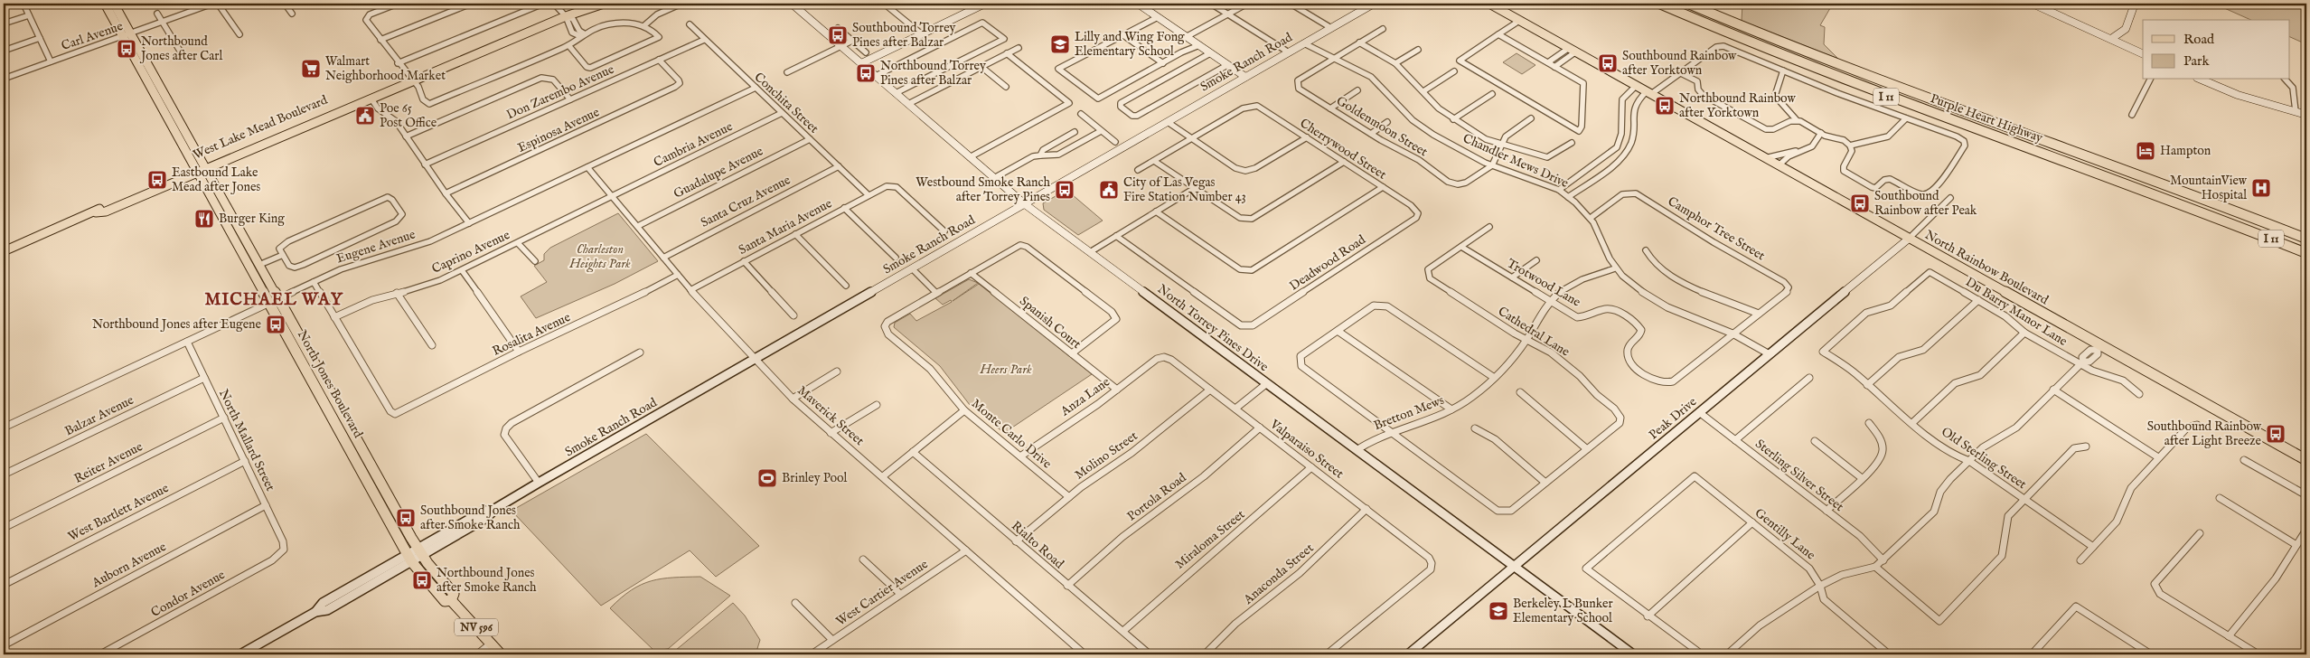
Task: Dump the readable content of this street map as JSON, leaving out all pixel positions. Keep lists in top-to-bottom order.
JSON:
{
  "streets": {
    "highway": ["I 11", "Purple Heart Highway"],
    "main road": [
      "Smoke Ranch Road",
      "West Lake Mead Boulevard",
      "North Rainbow Boulevard",
      "North Torrey Pines Drive",
      "North Jones Boulevard",
      "Peak Drive",
      "NV 596"
    ],
    "street": [
      "Carl Avenue",
      "Don Zarembo Avenue",
      "Conchita Street",
      "Goldenmoon Street",
      "Espinosa Avenue",
      "Cambria Avenue",
      "Cherrywood Street",
      "Chandler Mews Drive",
      "Guadalupe Avenue",
      "Santa Cruz Avenue",
      "Santa Maria Avenue",
      "Camphor Tree Street",
      "Eugene Avenue",
      "Caprino Avenue",
      "Deadwood Road",
      "Trotwood Lane",
      "Du Barry Manor Lane",
      "Spanish Court",
      "Cathedral Lane",
      "Rosalita Avenue",
      "Anza Lane",
      "Bretton Mews",
      "Balzar Avenue",
      "Maverick Street",
      "Monte Carlo Drive",
      "North Mallard Street",
      "Valparaiso Street",
      "Molino Street",
      "Old Sterling Street",
      "Reiter Avenue",
      "Sterling Silver Street",
      "Portola Road",
      "West Bartlett Avenue",
      "Gentilly Lane",
      "Miraloma Street",
      "Rialto Road",
      "Auborn Avenue",
      "Anaconda Street",
      "West Cartier Avenue",
      "Condor Avenue"
    ]
  },
  "crossings": [
    ["Carl Avenue", "North Jones Boulevard"],
    ["Smoke Ranch Road", "Chandler Mews Drive"],
    ["Smoke Ranch Road", "North Torrey Pines Drive"],
    ["Smoke Ranch Road", "North Jones Boulevard"],
    ["Smoke Ranch Road", "Maverick Street"],
    ["Don Zarembo Avenue", "Conchita Street"],
    ["Don Zarembo Avenue", "Espinosa Avenue"],
    ["Conchita Street", "Cambria Avenue"],
    ["Conchita Street", "Guadalupe Avenue"],
    ["Conchita Street", "Santa Cruz Avenue"],
    ["Conchita Street", "Santa Maria Avenue"],
    ["Conchita Street", "Eugene Avenue"],
    ["Goldenmoon Street", "Chandler Mews Drive"],
    ["West Lake Mead Boulevard", "North Jones Boulevard"],
    ["Cambria Avenue", "Caprino Avenue"],
    ["Cambria Avenue", "Maverick Street"],
    ["Cherrywood Street", "Deadwood Road"],
    ["Chandler Mews Drive", "Camphor Tree Street"],
    ["Chandler Mews Drive", "Trotwood Lane"],
    ["Chandler Mews Drive", "Peak Drive"],
    ["Guadalupe Avenue", "Maverick Street"],
    ["Santa Cruz Avenue", "Maverick Street"],
    ["Santa Maria Avenue", "Maverick Street"],
    ["Eugene Avenue", "North Jones Boulevard"],
    ["Eugene Avenue", "Maverick Street"],
    ["Eugene Avenue", "North Mallard Street"],
    ["Caprino Avenue", "Rosalita Avenue"],
    ["Caprino Avenue", "Maverick Street"],
    ["North Rainbow Boulevard", "Peak Drive"],
    ["Trotwood Lane", "Cathedral Lane"],
    ["Du Barry Manor Lane", "Old Sterling Street"],
    ["Spanish Court", "Anza Lane"],
    ["North Torrey Pines Drive", "Bretton Mews"],
    ["North Torrey Pines Drive", "Peak Drive"],
    ["Cathedral Lane", "Bretton Mews"],
    ["Rosalita Avenue", "Maverick Street"],
    ["Anza Lane", "Monte Carlo Drive"],
    ["Anza Lane", "Valparaiso Street"],
    ["Balzar Avenue", "North Mallard Street"],
    ["Maverick Street", "West Cartier Avenue"],
    ["Peak Drive", "Sterling Silver Street"],
    ["Monte Carlo Drive", "Molino Street"],
    ["North Mallard Street", "Reiter Avenue"],
    ["North Mallard Street", "West Bartlett Avenue"],
    ["North Mallard Street", "Auborn Avenue"],
    ["North Mallard Street", "Condor Avenue"],
    ["Valparaiso Street", "Molino Street"],
    ["Valparaiso Street", "Portola Road"],
    ["Valparaiso Street", "Miraloma Street"],
    ["Valparaiso Street", "Anaconda Street"],
    ["Molino Street", "Rialto Road"],
    ["Portola Road", "Rialto Road"],
    ["Miraloma Street", "Rialto Road"]
  ],
  "districts": ["MICHAEL WAY"],
  "parks": ["Charleston Heights Park", "Heers Park"],
  "places": {
    "bus stop": [
      "Southbound Torrey Pines after Balzar",
      "Northbound Jones after Carl",
      "Southbound Rainbow after Yorktown",
      "Northbound Torrey Pines after Balzar",
      "Northbound Rainbow after Yorktown",
      "Eastbound Lake Mead after Jones",
      "Westbound Smoke Ranch after Torrey Pines",
      "Southbound Rainbow after Peak",
      "Northbound Jones after Eugene",
      "Southbound Rainbow after Light Breeze",
      "Southbound Jones after Smoke Ranch",
      "Northbound Jones after Smoke Ranch"
    ],
    "school or university": ["Lilly and Wing Fong Elementary School", "Berkeley L Bunker Elementary School"],
    "supermarket": ["Walmart Neighborhood Market"],
    "public building": ["Poe 65 Post Office", "City of Las Vegas Fire Station Number 43"],
    "hotel": ["Hampton"],
    "hospital": ["MountainView Hospital"],
    "restaurant": ["Burger King"],
    "sports": ["Brinley Pool"]
  },
  "legend": ["Road", "Park"]
}
